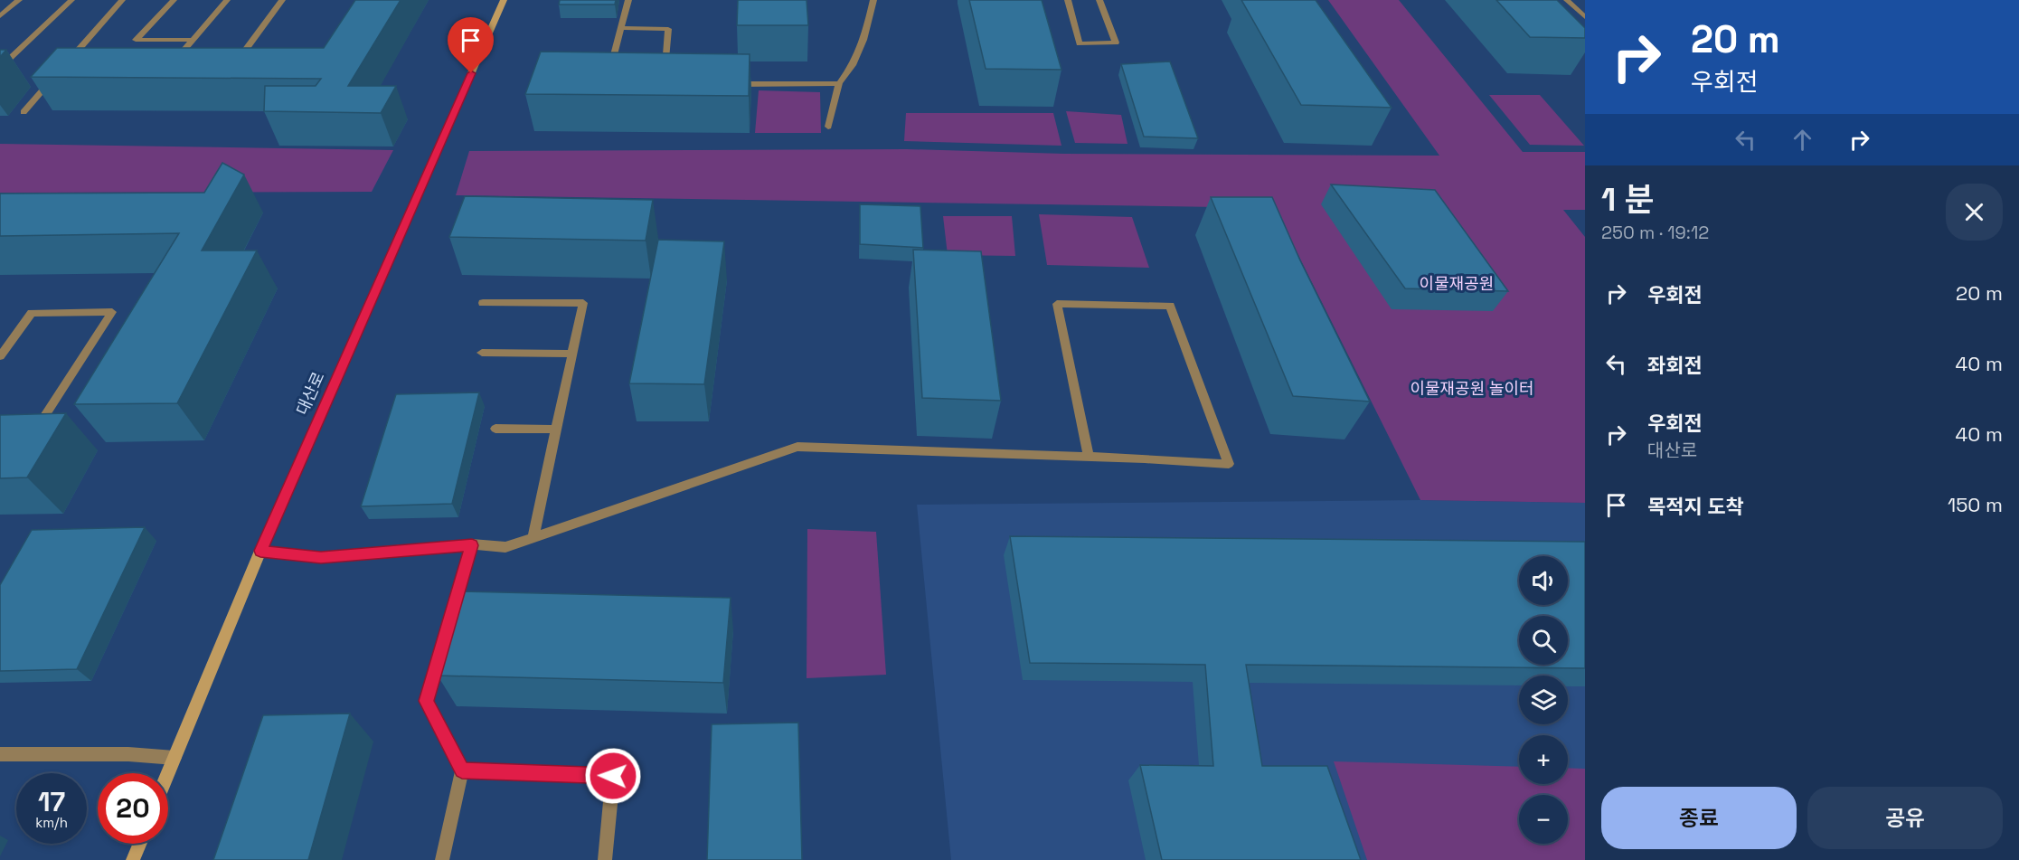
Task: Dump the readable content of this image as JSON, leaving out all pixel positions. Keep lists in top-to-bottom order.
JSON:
{
  "streets": {
    "main road": ["대산로"]
  },
  "parks": ["이물재공원", "이물재공원 놀이터"],
  "page": {
    "turn": ["20 m", "우회전"],
    "heading": ["1 분", "250 m · 19:12"],
    "list": [
      {
        "name": "우회전",
        "value": "20 m"
      },
      {
        "name": "좌회전",
        "value": "40 m"
      },
      {
        "name": "우회전",
        "note": "대산로",
        "value": "40 m"
      },
      {
        "name": "목적지 도착",
        "value": "150 m"
      }
    ],
    "map_buttons": ["+", "−"],
    "speed": "17 km/h",
    "limit": "20",
    "buttons": ["종료", "공유"]
  }
}
